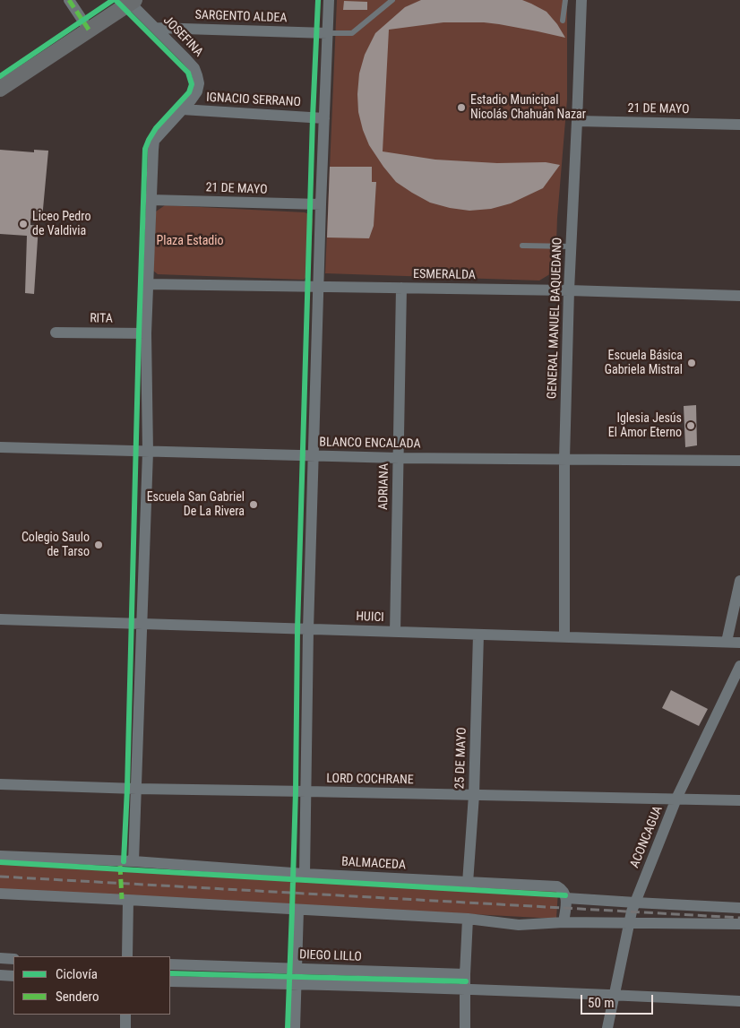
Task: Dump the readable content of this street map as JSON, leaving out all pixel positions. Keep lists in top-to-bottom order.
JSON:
{
  "streets": {
    "street": [
      "SARGENTO ALDEA",
      "JOSEFINA",
      "IGNACIO SERRANO",
      "21 DE MAYO",
      "ESMERALDA",
      "GENERAL MANUEL BAQUEDANO",
      "RITA",
      "BLANCO ENCALADA",
      "ADRIANA",
      "HUICI",
      "25 DE MAYO",
      "LORD COCHRANE",
      "ACONCAGUA",
      "BALMACEDA",
      "DIEGO LILLO"
    ]
  },
  "crossings": [
    ["SARGENTO ALDEA", "JOSEFINA"],
    ["JOSEFINA", "IGNACIO SERRANO"],
    ["JOSEFINA", "21 DE MAYO"],
    ["JOSEFINA", "ESMERALDA"],
    ["JOSEFINA", "RITA"],
    ["JOSEFINA", "BLANCO ENCALADA"],
    ["JOSEFINA", "HUICI"],
    ["JOSEFINA", "LORD COCHRANE"],
    ["JOSEFINA", "BALMACEDA"],
    ["21 DE MAYO", "GENERAL MANUEL BAQUEDANO"],
    ["ESMERALDA", "GENERAL MANUEL BAQUEDANO"],
    ["ESMERALDA", "ADRIANA"],
    ["GENERAL MANUEL BAQUEDANO", "BLANCO ENCALADA"],
    ["GENERAL MANUEL BAQUEDANO", "HUICI"],
    ["BLANCO ENCALADA", "ADRIANA"],
    ["ADRIANA", "HUICI"],
    ["HUICI", "25 DE MAYO"],
    ["25 DE MAYO", "LORD COCHRANE"],
    ["25 DE MAYO", "BALMACEDA"],
    ["LORD COCHRANE", "ACONCAGUA"]
  ],
  "parks": ["Plaza Estadio"],
  "places": [
    "Estadio Municipal Nicolás Chahuán Nazar",
    "Liceo Pedro de Valdivia",
    "Escuela Básica Gabriela Mistral",
    "Iglesia Jesús El Amor Eterno",
    "Escuela San Gabriel De La Rivera",
    "Colegio Saulo de Tarso"
  ],
  "legend": ["Ciclovía", "Sendero"],
  "scale_bar": "50 m"
}
